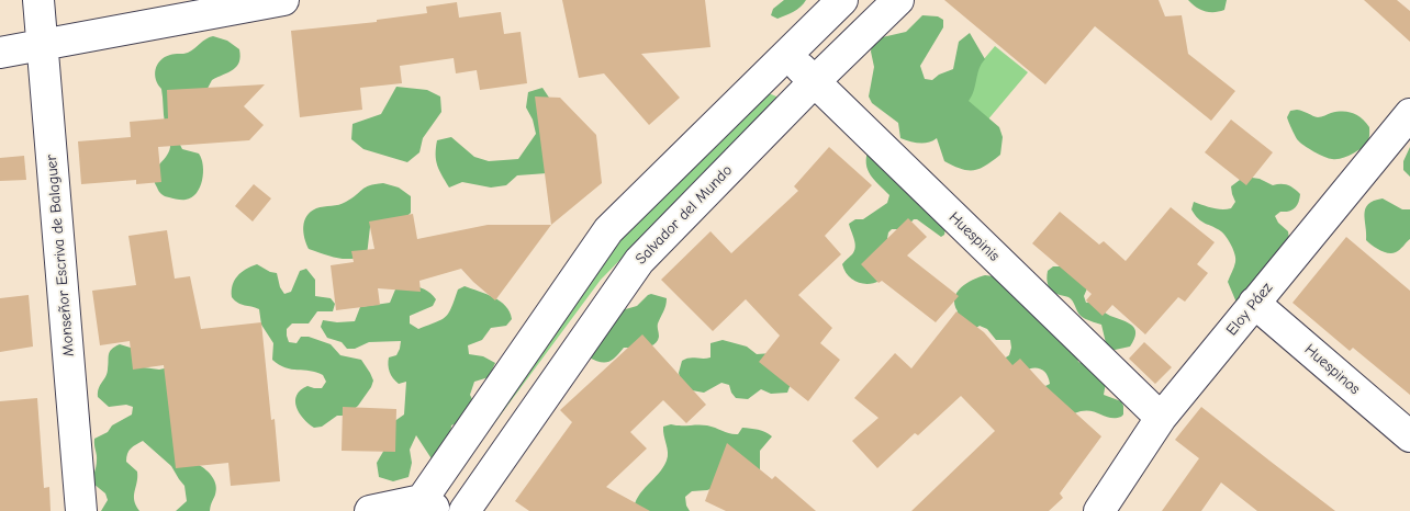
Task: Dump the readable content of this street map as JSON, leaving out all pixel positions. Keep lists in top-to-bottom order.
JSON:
{
  "streets": {
    "street": [
      "Salvador del Mundo",
      "Huespinis",
      "Monseñor Escriva de Balaguer",
      "Eloy Páez",
      "Huespinos"
    ]
  },
  "crossings": [
    ["Salvador del Mundo", "Huespinis"],
    ["Huespinis", "Eloy Páez"],
    ["Eloy Páez", "Huespinos"]
  ]
}
